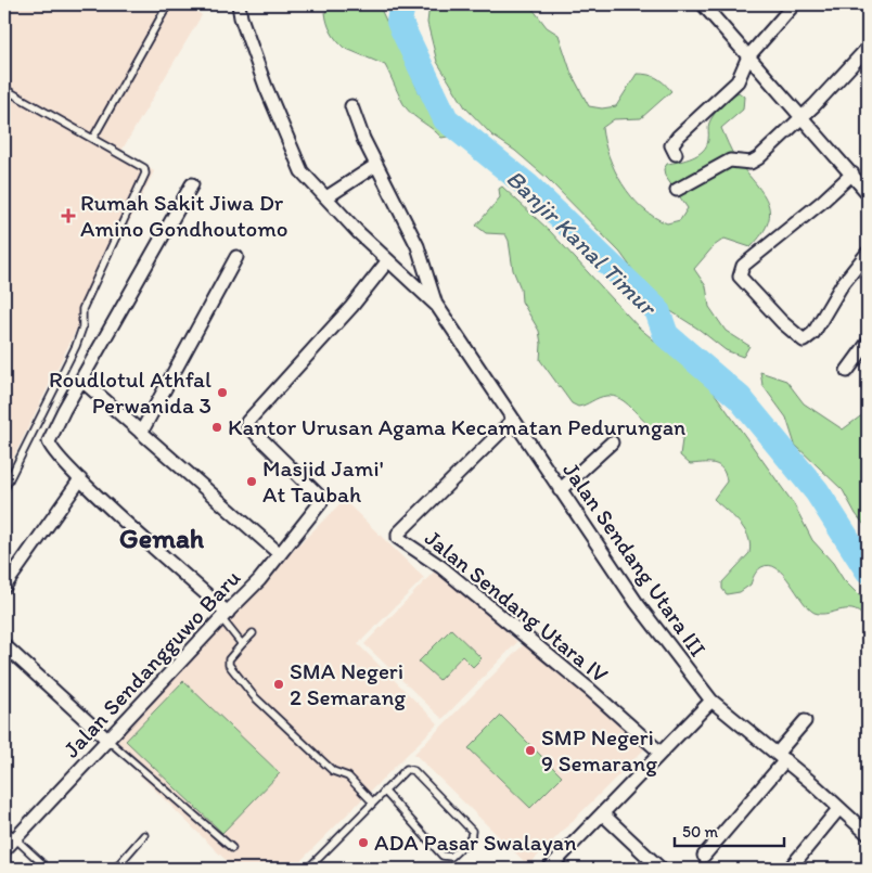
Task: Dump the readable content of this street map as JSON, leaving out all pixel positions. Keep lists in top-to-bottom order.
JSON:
{
  "streets": {
    "street": ["Jalan Sendang Utara III", "Jalan Sendang Utara IV", "Jalan Sendangguwo Baru"]
  },
  "crossings": [
    ["Jalan Sendang Utara III", "Jalan Sendang Utara IV"],
    ["Jalan Sendang Utara III", "Jalan Sendangguwo Baru"]
  ],
  "districts": ["Gemah"],
  "water": ["Banjir Kanal Timur"],
  "places": {
    "health": ["Rumah Sakit Jiwa Dr Amino Gondhoutomo"],
    "other": [
      "Roudlotul Athfal Perwanida 3",
      "Kantor Urusan Agama Kecamatan Pedurungan",
      "Masjid Jami' At Taubah",
      "SMA Negeri 2 Semarang",
      "SMP Negeri 9 Semarang",
      "ADA Pasar Swalayan"
    ]
  },
  "scale_bar": "50 m"
}
